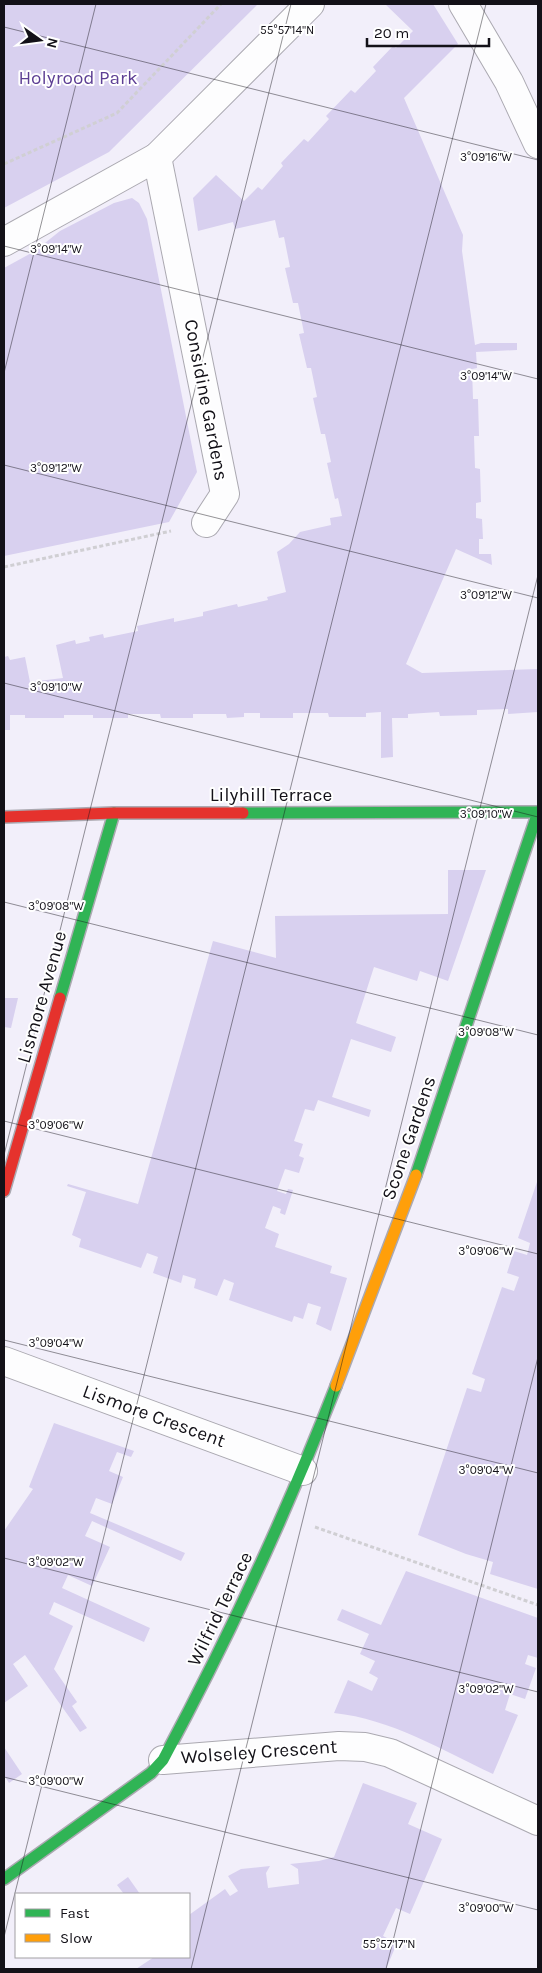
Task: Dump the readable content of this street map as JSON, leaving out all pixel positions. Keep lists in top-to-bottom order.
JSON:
{
  "streets": {
    "street": [
      "Considine Gardens",
      "Lilyhill Terrace",
      "Lismore Avenue",
      "Scone Gardens",
      "Lismore Crescent",
      "Wilfrid Terrace",
      "Wolseley Crescent"
    ]
  },
  "crossings": [
    ["Lilyhill Terrace", "Lismore Avenue"],
    ["Lilyhill Terrace", "Scone Gardens"],
    ["Scone Gardens", "Lismore Crescent"],
    ["Scone Gardens", "Wilfrid Terrace"],
    ["Lismore Crescent", "Wilfrid Terrace"],
    ["Wilfrid Terrace", "Wolseley Crescent"]
  ],
  "parks": ["Holyrood Park"],
  "legend": ["Fast", "Slow"],
  "scale_bar": "20 m",
  "north": "right",
  "coordinates": [
    "55°57'14\"N",
    "3°09'16\"W",
    "3°09'14\"W",
    "3°09'12\"W",
    "3°09'10\"W",
    "3°09'08\"W",
    "3°09'06\"W",
    "3°09'04\"W",
    "3°09'02\"W",
    "3°09'00\"W",
    "55°57'17\"N"
  ]
}
